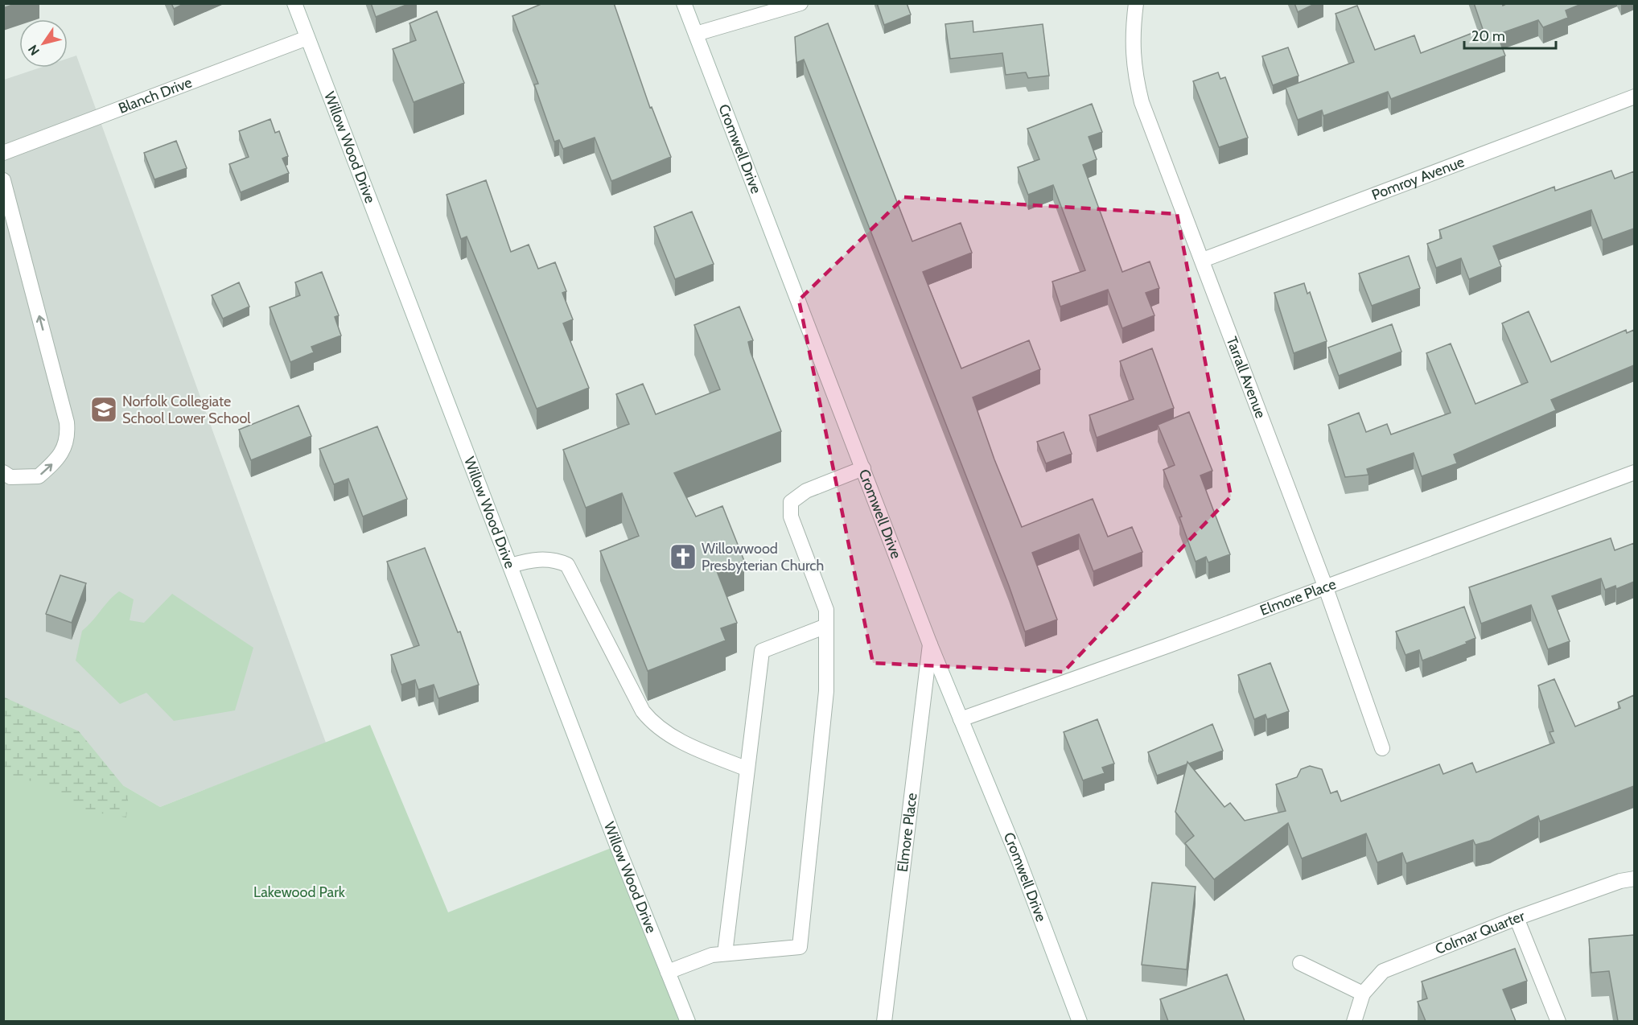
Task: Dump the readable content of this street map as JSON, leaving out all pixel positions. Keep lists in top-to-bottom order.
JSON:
{
  "streets": {
    "street": [
      "Blanch Drive",
      "Willow Wood Drive",
      "Cromwell Drive",
      "Pomroy Avenue",
      "Tarrall Avenue",
      "Elmore Place",
      "Colmar Quarter"
    ]
  },
  "crossings": [
    ["Blanch Drive", "Willow Wood Drive"],
    ["Cromwell Drive", "Elmore Place"],
    ["Pomroy Avenue", "Tarrall Avenue"],
    ["Tarrall Avenue", "Elmore Place"]
  ],
  "parks": ["Lakewood Park"],
  "places": {
    "school or university": ["Norfolk Collegiate School Lower School"],
    "church": ["Willowwood Presbyterian Church"]
  },
  "scale_bar": "20 m",
  "north": "bottom left"
}
